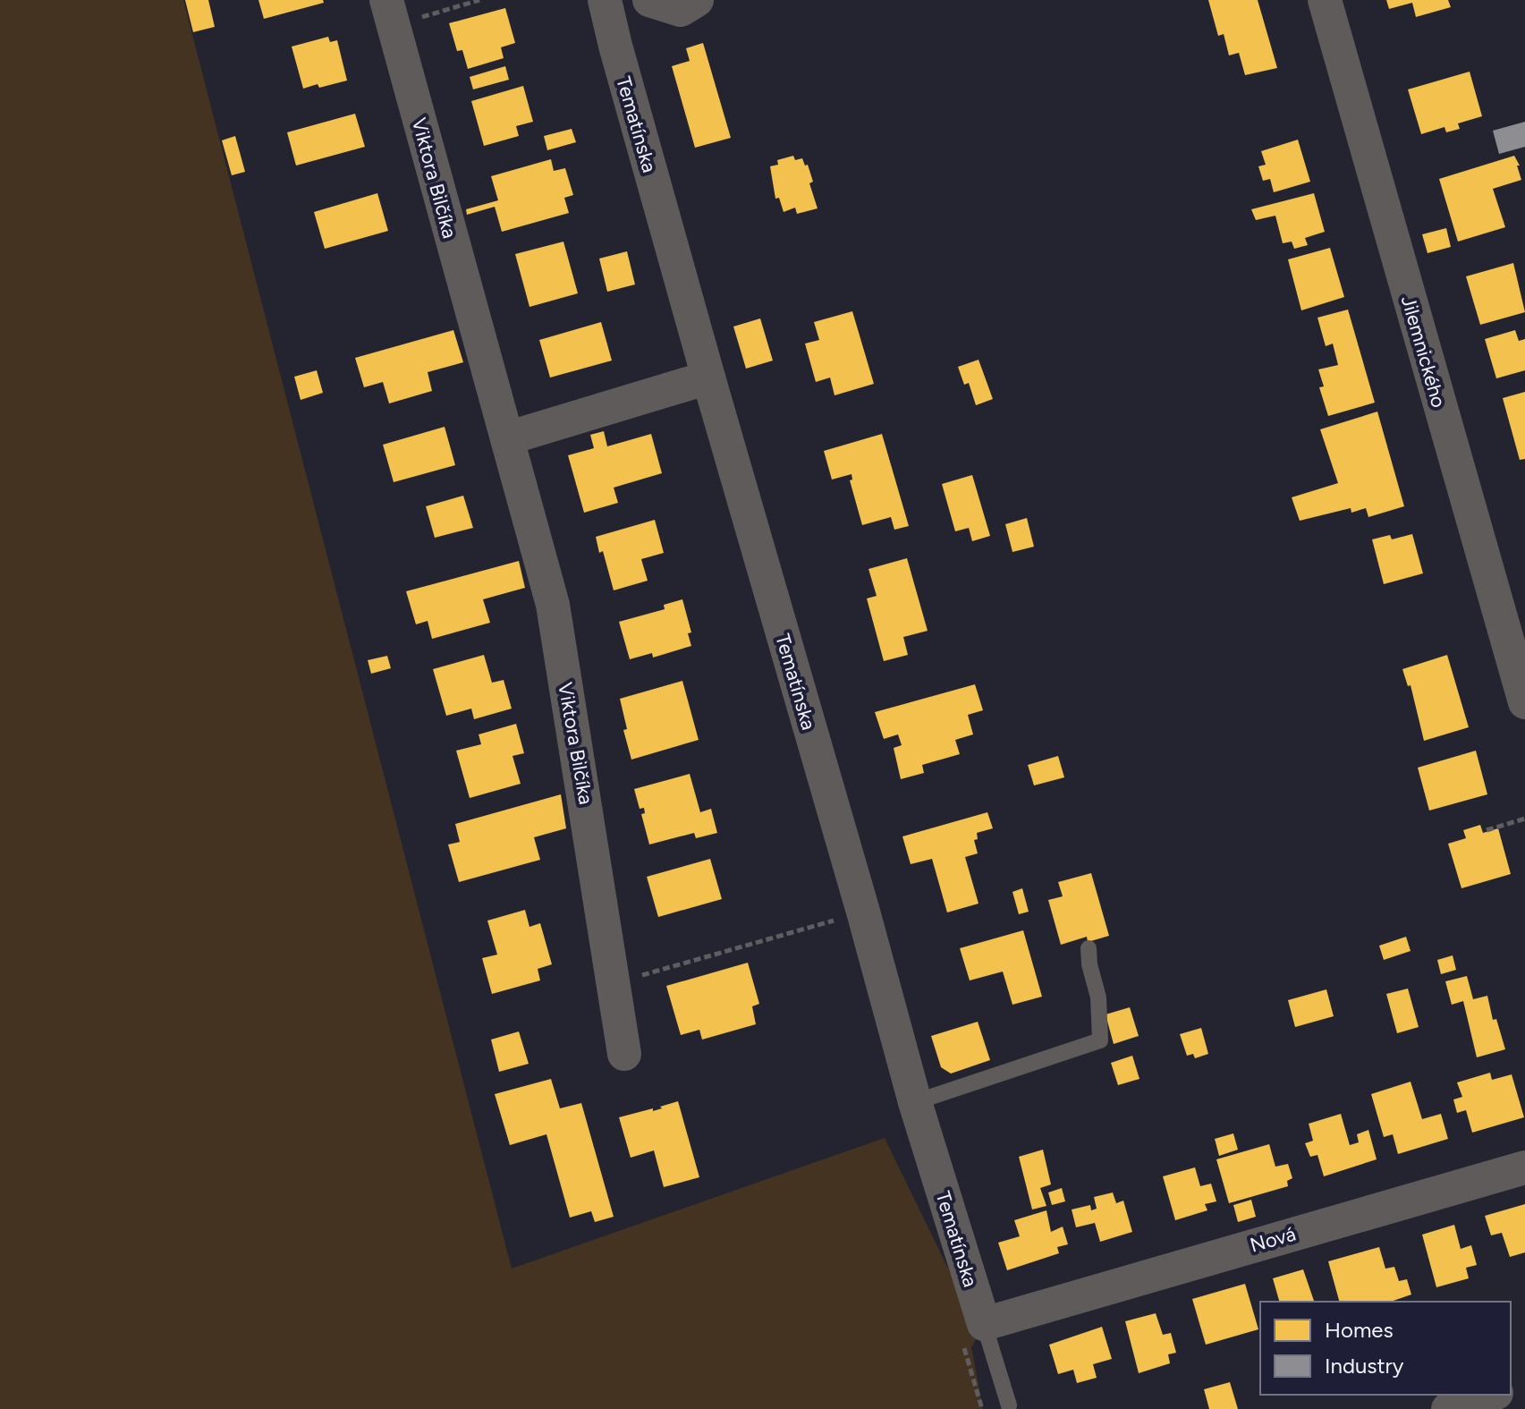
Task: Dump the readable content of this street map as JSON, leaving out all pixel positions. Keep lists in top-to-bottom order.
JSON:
{
  "streets": {
    "street": [
      "Tematínska",
      "Viktora Bilčíka",
      "Jilemnického",
      "Nová"
    ]
  },
  "crossings": [
    ["Tematínska", "Nová"]
  ],
  "legend": ["Homes", "Industry"]
}
